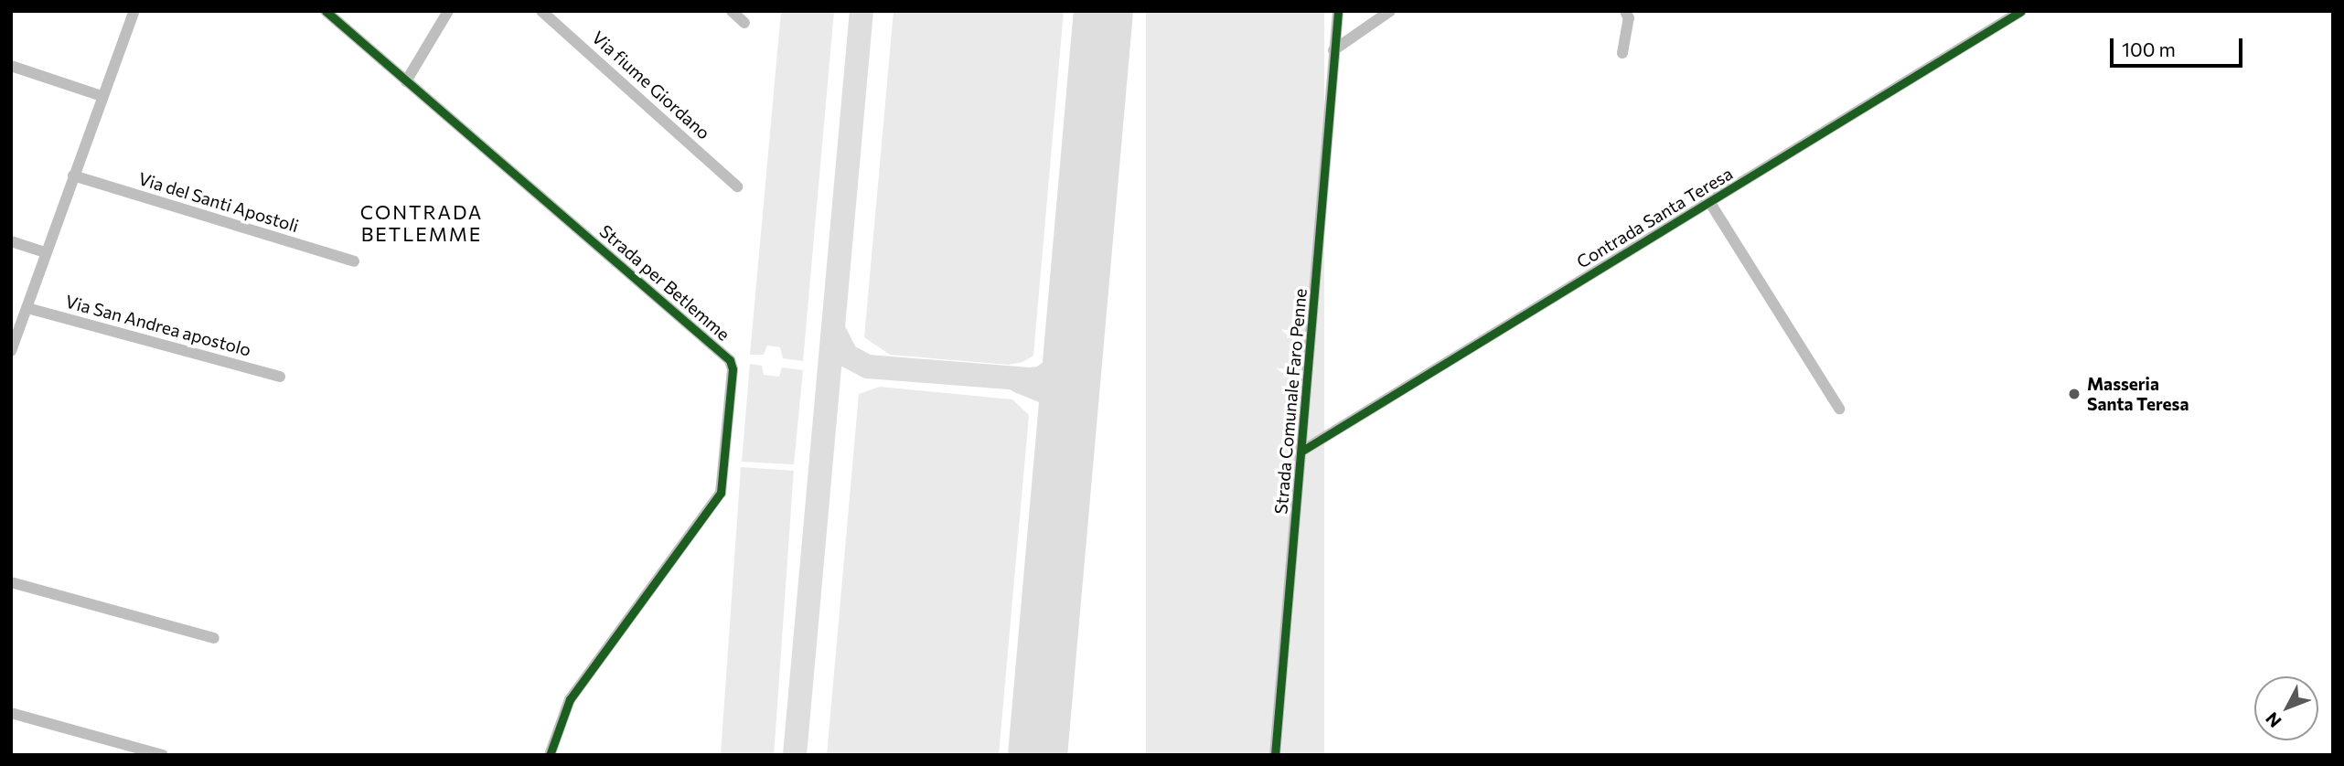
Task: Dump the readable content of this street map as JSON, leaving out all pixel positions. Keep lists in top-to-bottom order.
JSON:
{
  "streets": {
    "street": [
      "Via fiume Giordano",
      "Via del Santi Apostoli",
      "Contrada Santa Teresa",
      "Strada per Betlemme",
      "Via San Andrea apostolo",
      "Strada Comunale Faro Penne"
    ]
  },
  "crossings": [
    ["Contrada Santa Teresa", "Strada Comunale Faro Penne"]
  ],
  "districts": ["CONTRADA BETLEMME"],
  "places": ["Masseria Santa Teresa"],
  "scale_bar": "100 m",
  "north": "bottom left"
}
